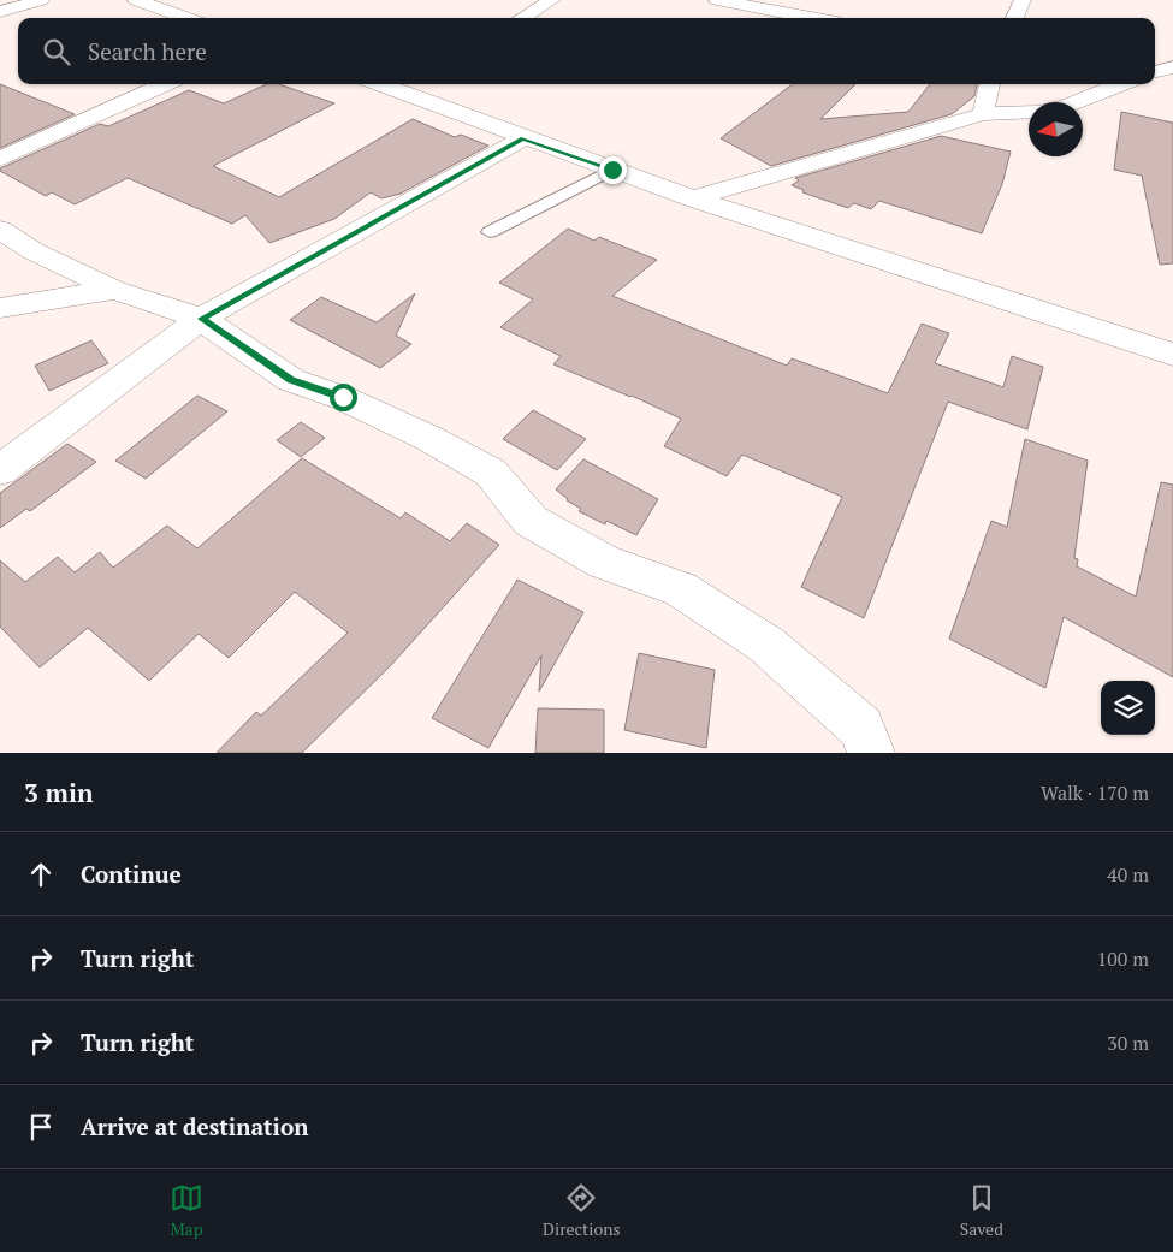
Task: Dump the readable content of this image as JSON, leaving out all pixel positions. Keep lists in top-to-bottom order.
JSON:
{
  "north": "left",
  "page": {
    "search": "Search here",
    "heading": ["3 min", "Walk · 170 m"],
    "list": [
      ["Continue", "40 m"],
      ["Turn right", "100 m"],
      ["Turn right", "30 m"],
      "Arrive at destination"
    ],
    "nav": ["Map", "Directions", "Saved"]
  }
}
